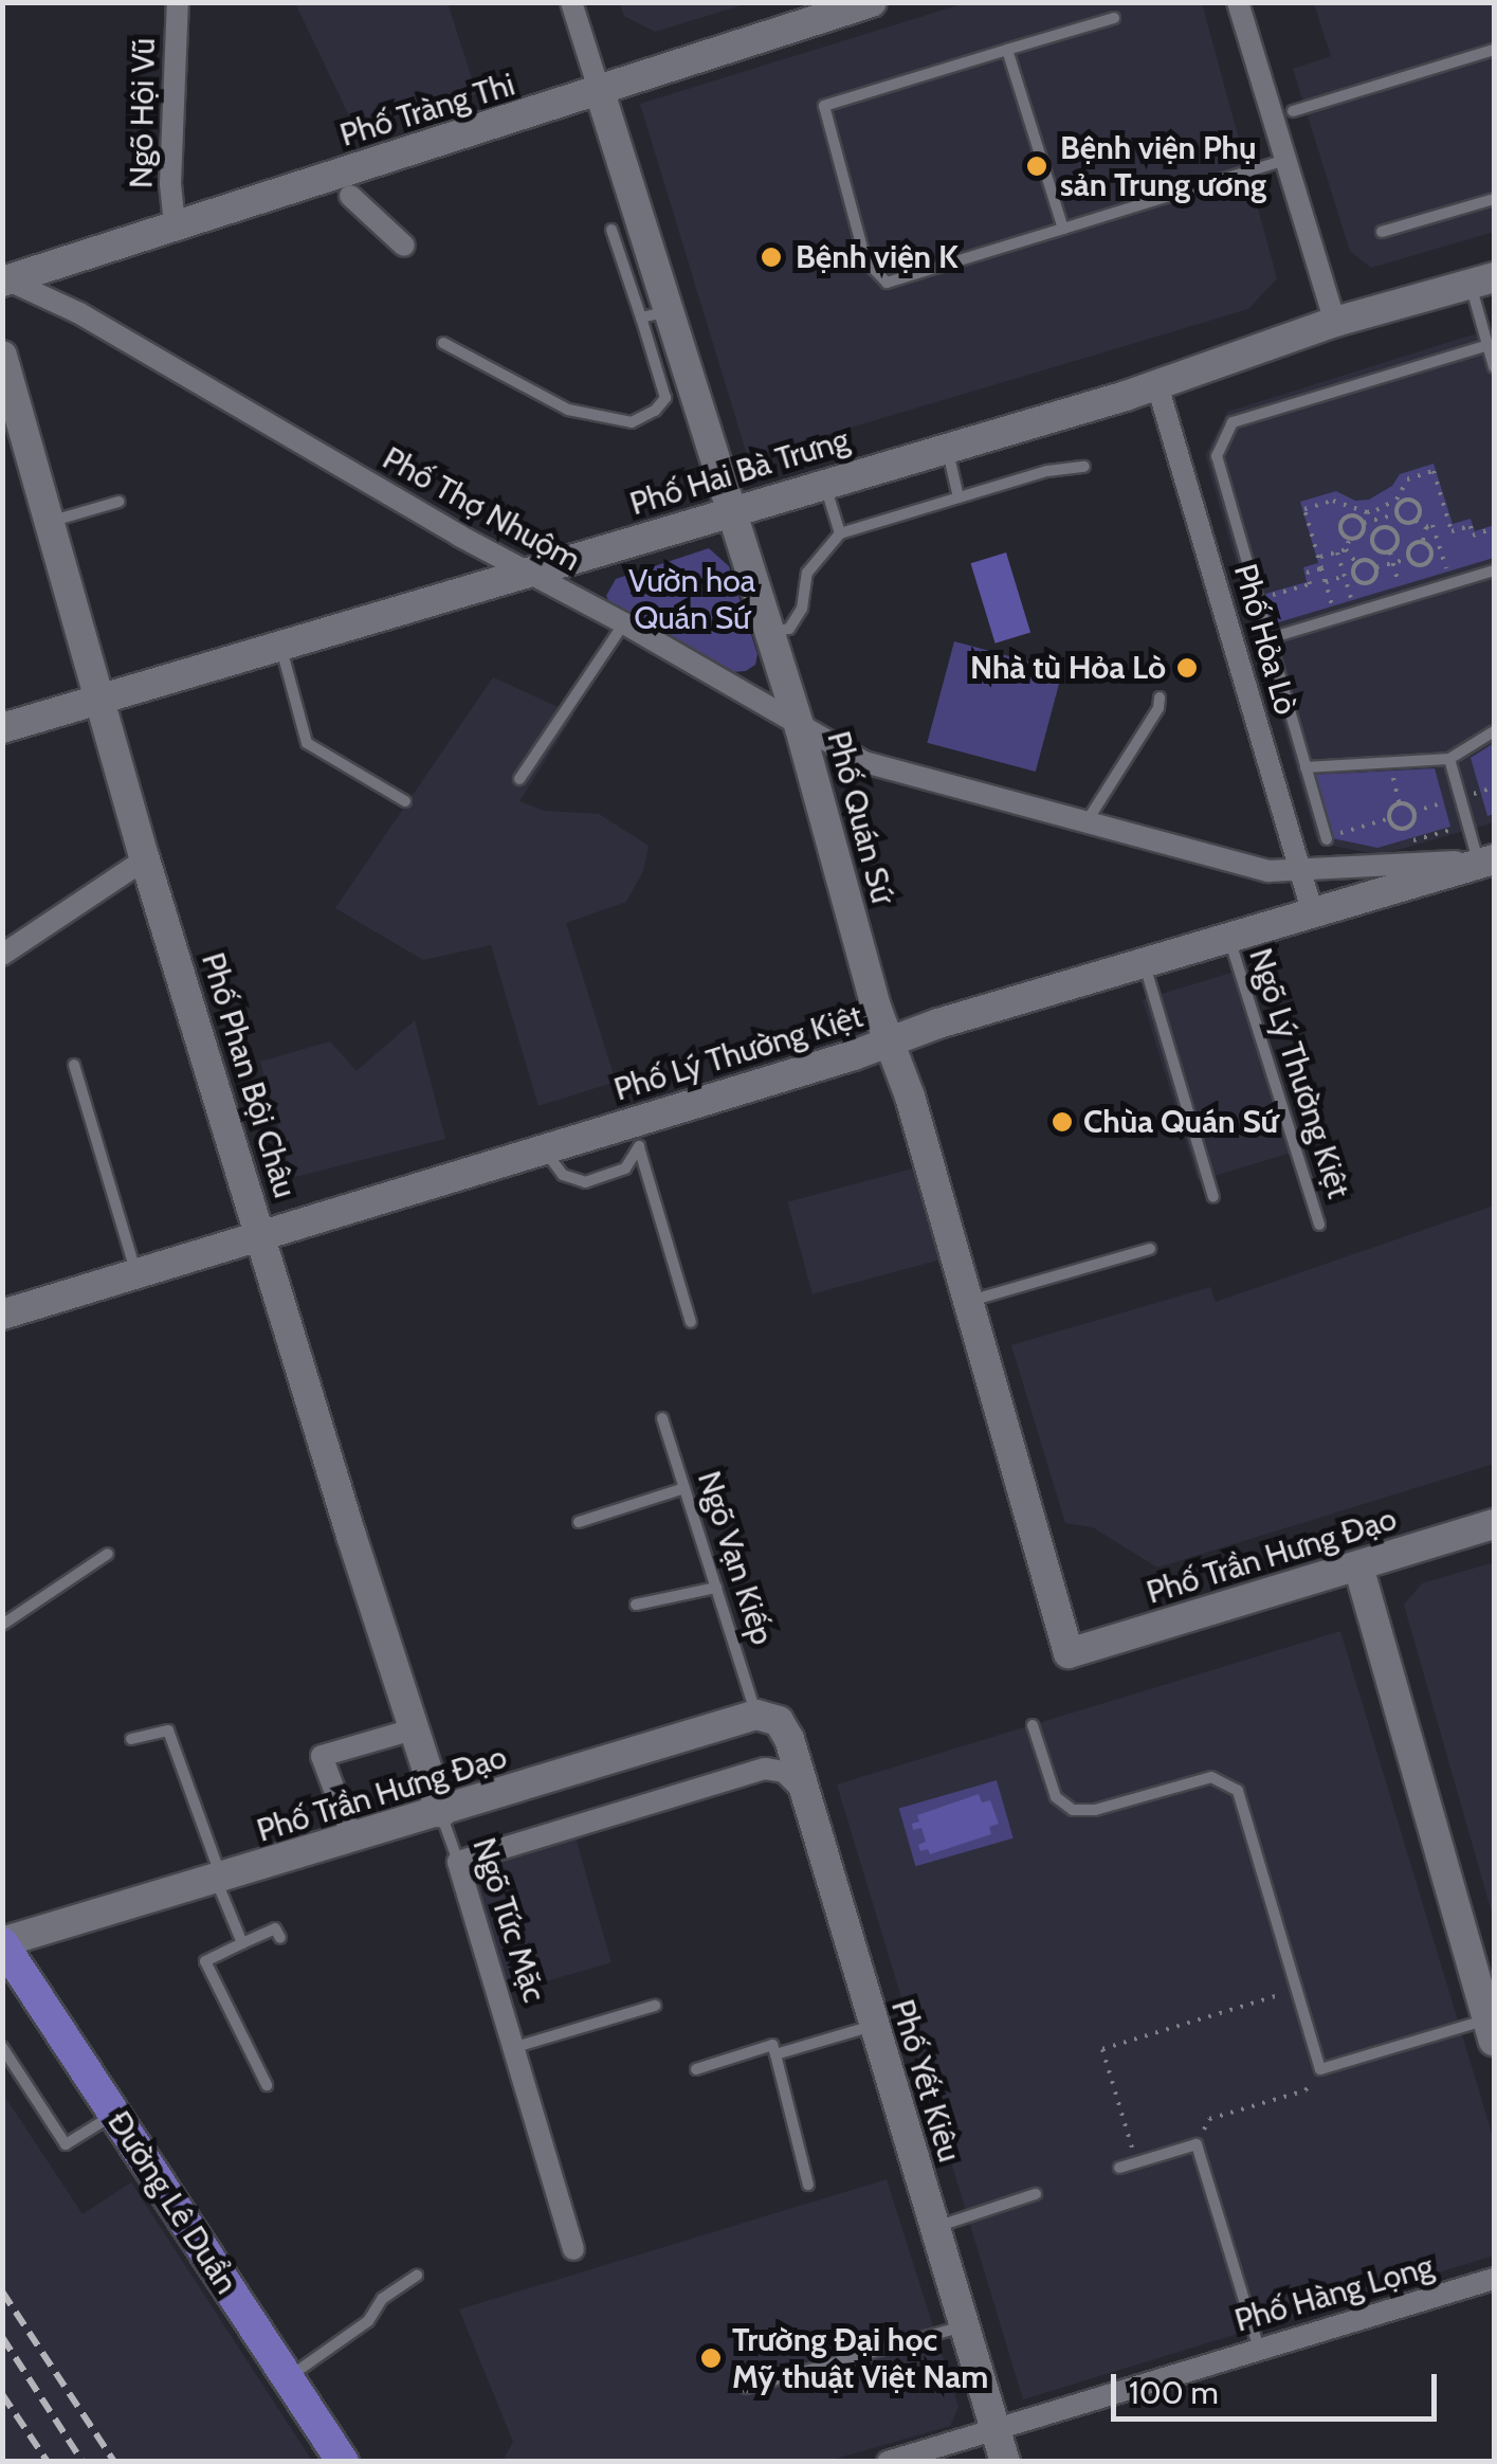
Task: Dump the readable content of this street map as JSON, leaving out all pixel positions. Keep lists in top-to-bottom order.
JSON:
{
  "streets": {
    "main road": ["Đường Lê Duẩn"],
    "street": [
      "Phố Tràng Thi",
      "Ngõ Hội Vũ",
      "Phố Hai Bà Trưng",
      "Phố Thợ Nhuộm",
      "Phố Hỏa Lò",
      "Phố Quán Sứ",
      "Phố Lý Thường Kiệt",
      "Phố Phan Bội Châu",
      "Phố Trần Hưng Đạo",
      "Ngõ Tức Mặc",
      "Phố Yết Kiêu",
      "Phố Hàng Lọng"
    ],
    "lane": ["Ngõ Lý Thường Kiệt", "Ngõ Vạn Kiếp"]
  },
  "crossings": [
    ["Phố Tràng Thi", "Ngõ Hội Vũ"],
    ["Phố Tràng Thi", "Phố Thợ Nhuộm"],
    ["Phố Tràng Thi", "Phố Quán Sứ"],
    ["Phố Hai Bà Trưng", "Phố Thợ Nhuộm"],
    ["Phố Hai Bà Trưng", "Phố Hỏa Lò"],
    ["Phố Hai Bà Trưng", "Phố Quán Sứ"],
    ["Phố Hai Bà Trưng", "Phố Phan Bội Châu"],
    ["Phố Thợ Nhuộm", "Phố Hỏa Lò"],
    ["Phố Thợ Nhuộm", "Phố Quán Sứ"],
    ["Phố Thợ Nhuộm", "Phố Lý Thường Kiệt"],
    ["Phố Hỏa Lò", "Phố Lý Thường Kiệt"],
    ["Phố Quán Sứ", "Phố Lý Thường Kiệt"],
    ["Phố Quán Sứ", "Phố Trần Hưng Đạo"],
    ["Phố Lý Thường Kiệt", "Ngõ Lý Thường Kiệt"],
    ["Phố Lý Thường Kiệt", "Phố Phan Bội Châu"],
    ["Phố Phan Bội Châu", "Phố Trần Hưng Đạo"],
    ["Phố Phan Bội Châu", "Ngõ Tức Mặc"],
    ["Phố Trần Hưng Đạo", "Ngõ Vạn Kiếp"],
    ["Phố Trần Hưng Đạo", "Ngõ Tức Mặc"],
    ["Phố Trần Hưng Đạo", "Phố Yết Kiêu"],
    ["Phố Trần Hưng Đạo", "Đường Lê Duẩn"],
    ["Ngõ Vạn Kiếp", "Phố Yết Kiêu"],
    ["Phố Yết Kiêu", "Phố Hàng Lọng"]
  ],
  "parks": ["Vườn hoa Quán Sứ"],
  "places": [
    "Bệnh viện Phụ sản Trung ương",
    "Bệnh viện K",
    "Nhà tù Hỏa Lò",
    "Chùa Quán Sứ",
    "Trường Đại học Mỹ thuật Việt Nam"
  ],
  "scale_bar": "100 m"
}
